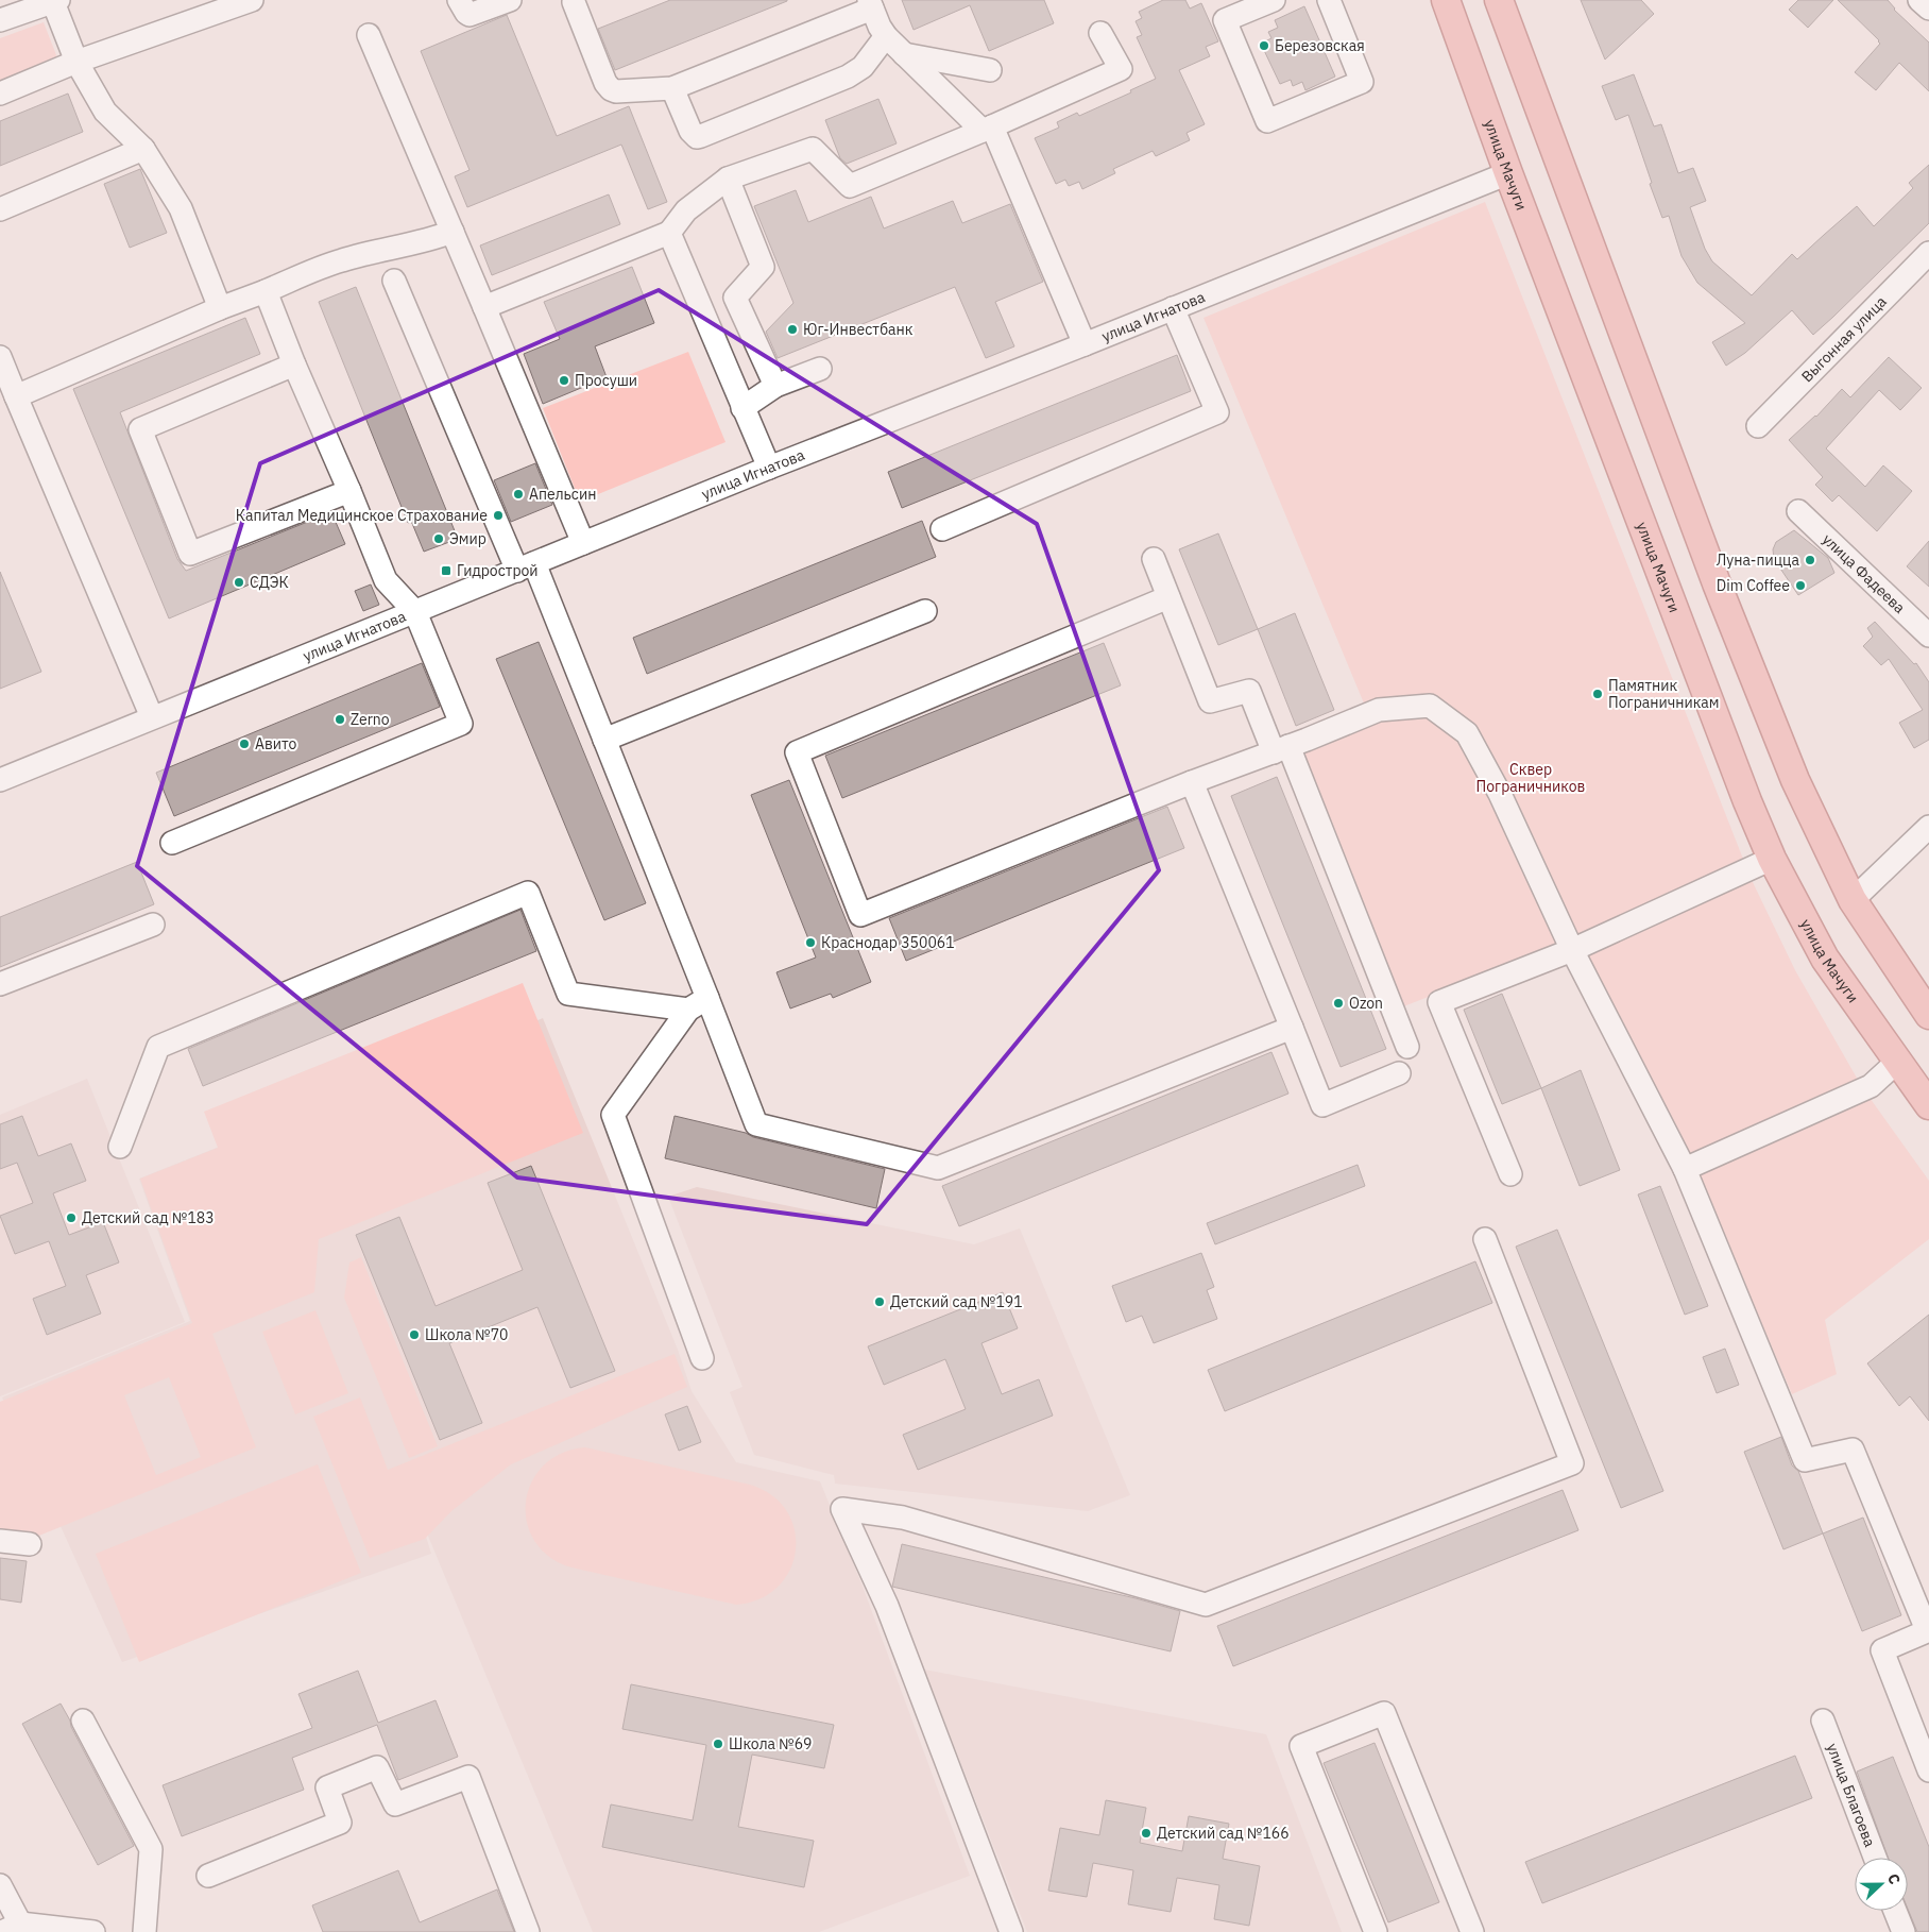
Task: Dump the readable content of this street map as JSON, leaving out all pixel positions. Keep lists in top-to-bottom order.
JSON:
{
  "streets": {
    "main road": ["улица Мачуги"],
    "street": [
      "улица Игнатова",
      "Выгонная улица",
      "улица Фадеева",
      "улица Благоева"
    ]
  },
  "crossings": [
    ["улица Мачуги", "улица Игнатова"]
  ],
  "parks": ["Сквер Пограничников"],
  "places": {
    "other": [
      "Березовская",
      "Юг-Инвестбанк",
      "Просуши",
      "Апельсин",
      "Капитал Медицинское Страхование",
      "Эмир",
      "Луна-пицца",
      "СДЭК",
      "Dim Coffee",
      "Памятник Пограничникам",
      "Zerno",
      "Авито",
      "Краснодар 350061",
      "Ozon",
      "Детский сад №183",
      "Детский сад №191",
      "Школа №70",
      "Школа №69",
      "Детский сад №166"
    ],
    "transit": ["Гидрострой"]
  },
  "north": "right"
}
